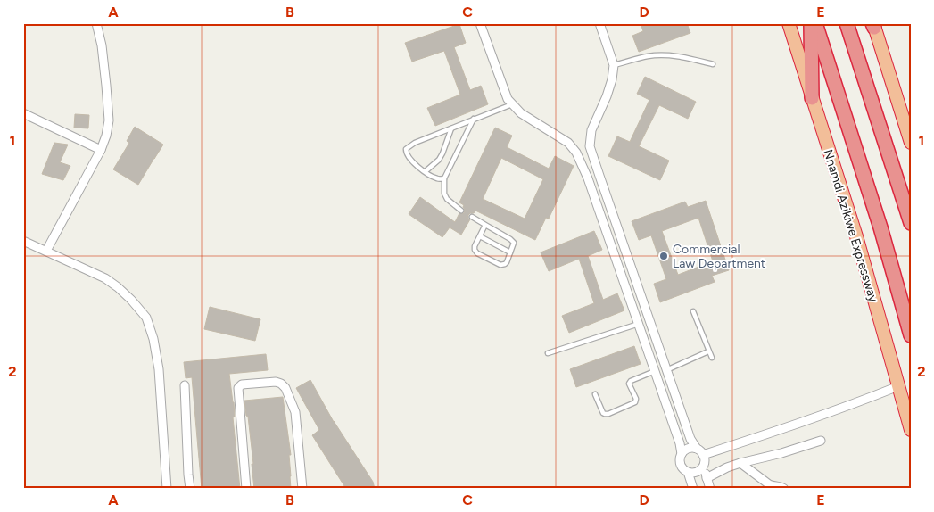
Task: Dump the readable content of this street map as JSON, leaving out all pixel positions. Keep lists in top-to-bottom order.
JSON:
{
  "streets": {
    "highway": ["Nnamdi Azikiwe Expressway"]
  },
  "places": ["Commercial Law Department"],
  "grid": {
    "columns": [
      "A",
      "B",
      "C",
      "D",
      "E"
    ],
    "rows": ["1", "2"]
  }
}
